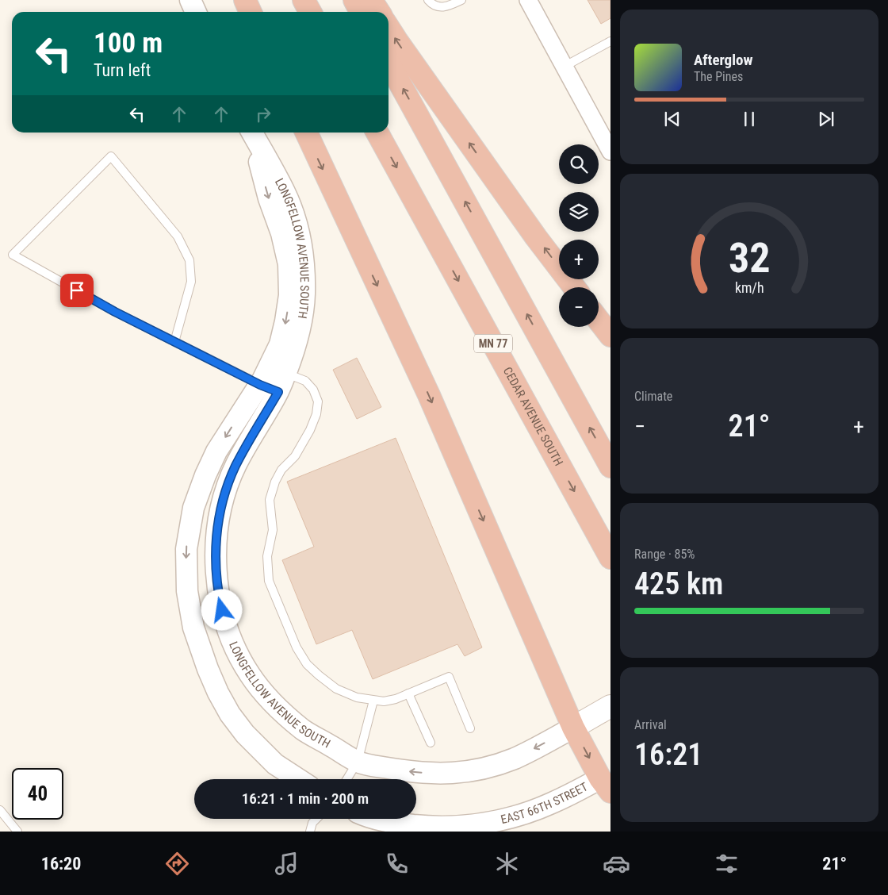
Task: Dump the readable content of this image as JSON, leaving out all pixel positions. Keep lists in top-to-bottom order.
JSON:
{
  "streets": {
    "highway": ["MN 77", "CEDAR AVENUE SOUTH"],
    "street": ["LONGFELLOW AVENUE SOUTH", "EAST 66TH STREET"]
  },
  "page": {
    "turn": ["100 m", "Turn left"],
    "song": ["Afterglow", "The Pines"],
    "map_buttons": ["+", "−"],
    "tile": [
      "Climate",
      ["Range · 85%", "425 km"],
      ["Arrival", "16:21"]
    ],
    "heat": ["−", "21°", "+"],
    "limit": "40",
    "trip": "16:21 · 1 min · 200 m",
    "tabs": ["16:20", "21°"],
    "gauge": ["32", "km/h"]
  }
}
